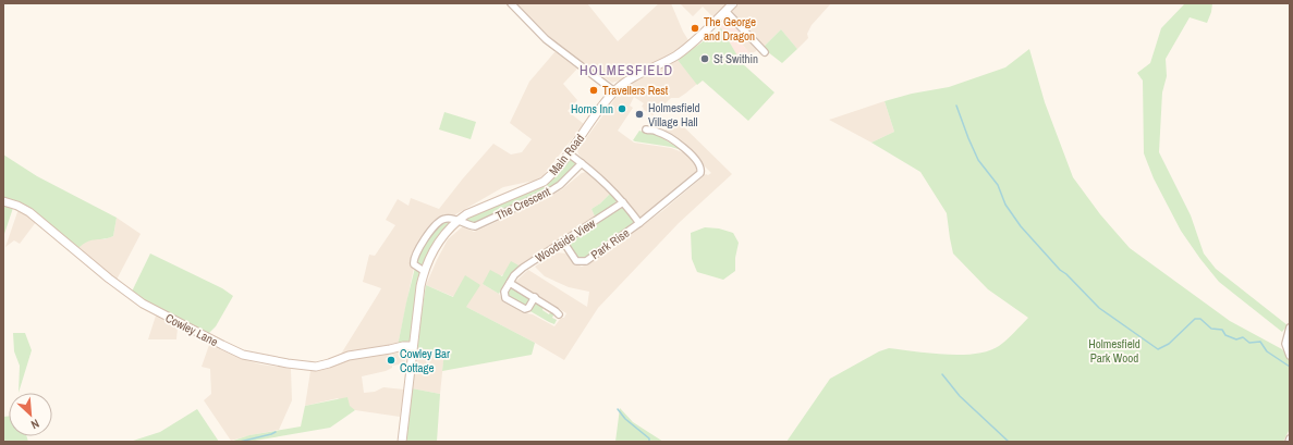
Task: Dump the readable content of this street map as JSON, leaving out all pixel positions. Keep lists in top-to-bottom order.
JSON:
{
  "streets": {
    "main road": ["Main Road", "Cowley Lane"],
    "street": ["The Crescent", "Woodside View", "Park Rise"]
  },
  "crossings": [
    ["Main Road", "The Crescent"],
    ["Main Road", "Cowley Lane"],
    ["Woodside View", "Park Rise"]
  ],
  "districts": ["HOLMESFIELD"],
  "parks": ["Holmesfield Park Wood"],
  "places": [
    "The George and Dragon",
    "St Swithin",
    "Travellers Rest",
    "Horns Inn",
    "Holmesfield Village Hall",
    "Cowley Bar Cottage"
  ],
  "north": "bottom right"
}
